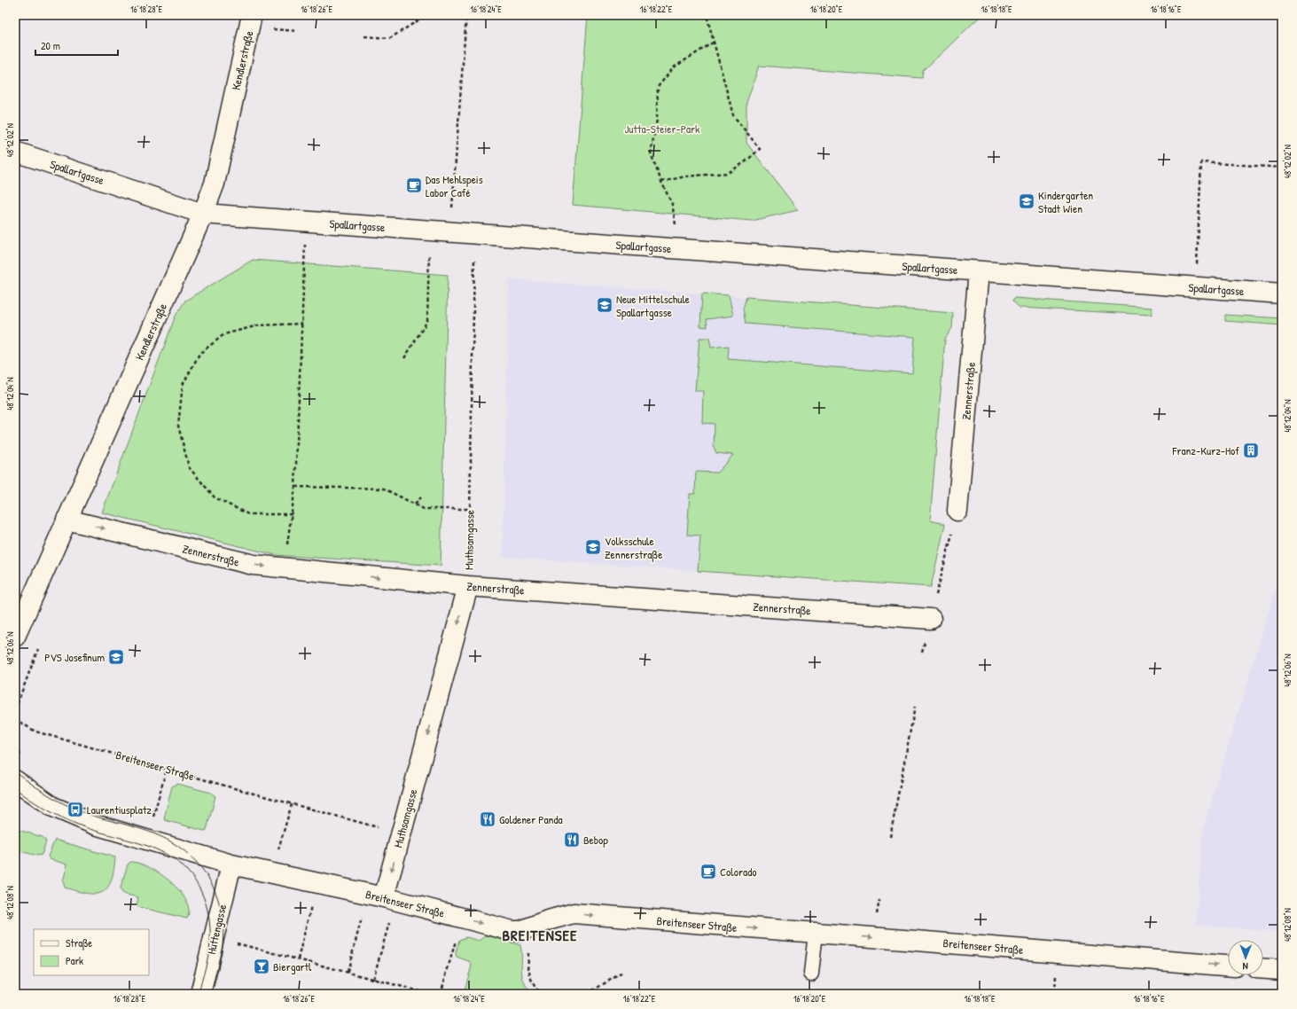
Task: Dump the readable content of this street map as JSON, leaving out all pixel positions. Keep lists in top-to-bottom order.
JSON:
{
  "streets": {
    "street": [
      "Kendlerstraße",
      "Spallartgasse",
      "Zennerstraße",
      "Muthsamgasse",
      "Breitenseer Straße",
      "Huttengasse"
    ]
  },
  "crossings": [
    ["Kendlerstraße", "Spallartgasse"],
    ["Kendlerstraße", "Zennerstraße"],
    ["Spallartgasse", "Zennerstraße"],
    ["Spallartgasse", "Muthsamgasse"],
    ["Zennerstraße", "Muthsamgasse"],
    ["Muthsamgasse", "Breitenseer Straße"],
    ["Breitenseer Straße", "Huttengasse"]
  ],
  "one_way": ["Zennerstraße", "Muthsamgasse", "Breitenseer Straße"],
  "districts": ["BREITENSEE"],
  "parks": ["Jutta-Steier-Park"],
  "places": {
    "cafe": ["Das Mehlspeis Labor Café", "Colorado"],
    "school or university": [
      "Kindergarten Stadt Wien",
      "Neue Mittelschule Spallartgasse",
      "Volksschule Zennerstraße",
      "PVS Josefinum"
    ],
    "building": ["Franz-Kurz-Hof"],
    "bus stop": ["Laurentiusplatz"],
    "restaurant": ["Goldener Panda", "Bebop"],
    "bar": ["Biergartl"]
  },
  "legend": ["Straße", "Park"],
  "scale_bar": "20 m",
  "north": "bottom",
  "coordinates": [
    "16°18'28\"E",
    "16°18'26\"E",
    "16°18'24\"E",
    "16°18'22\"E",
    "16°18'20\"E",
    "16°18'18\"E",
    "16°18'16\"E",
    "48°12'02\"N",
    "48°12'04\"N",
    "48°12'06\"N",
    "48°12'08\"N"
  ]
}
